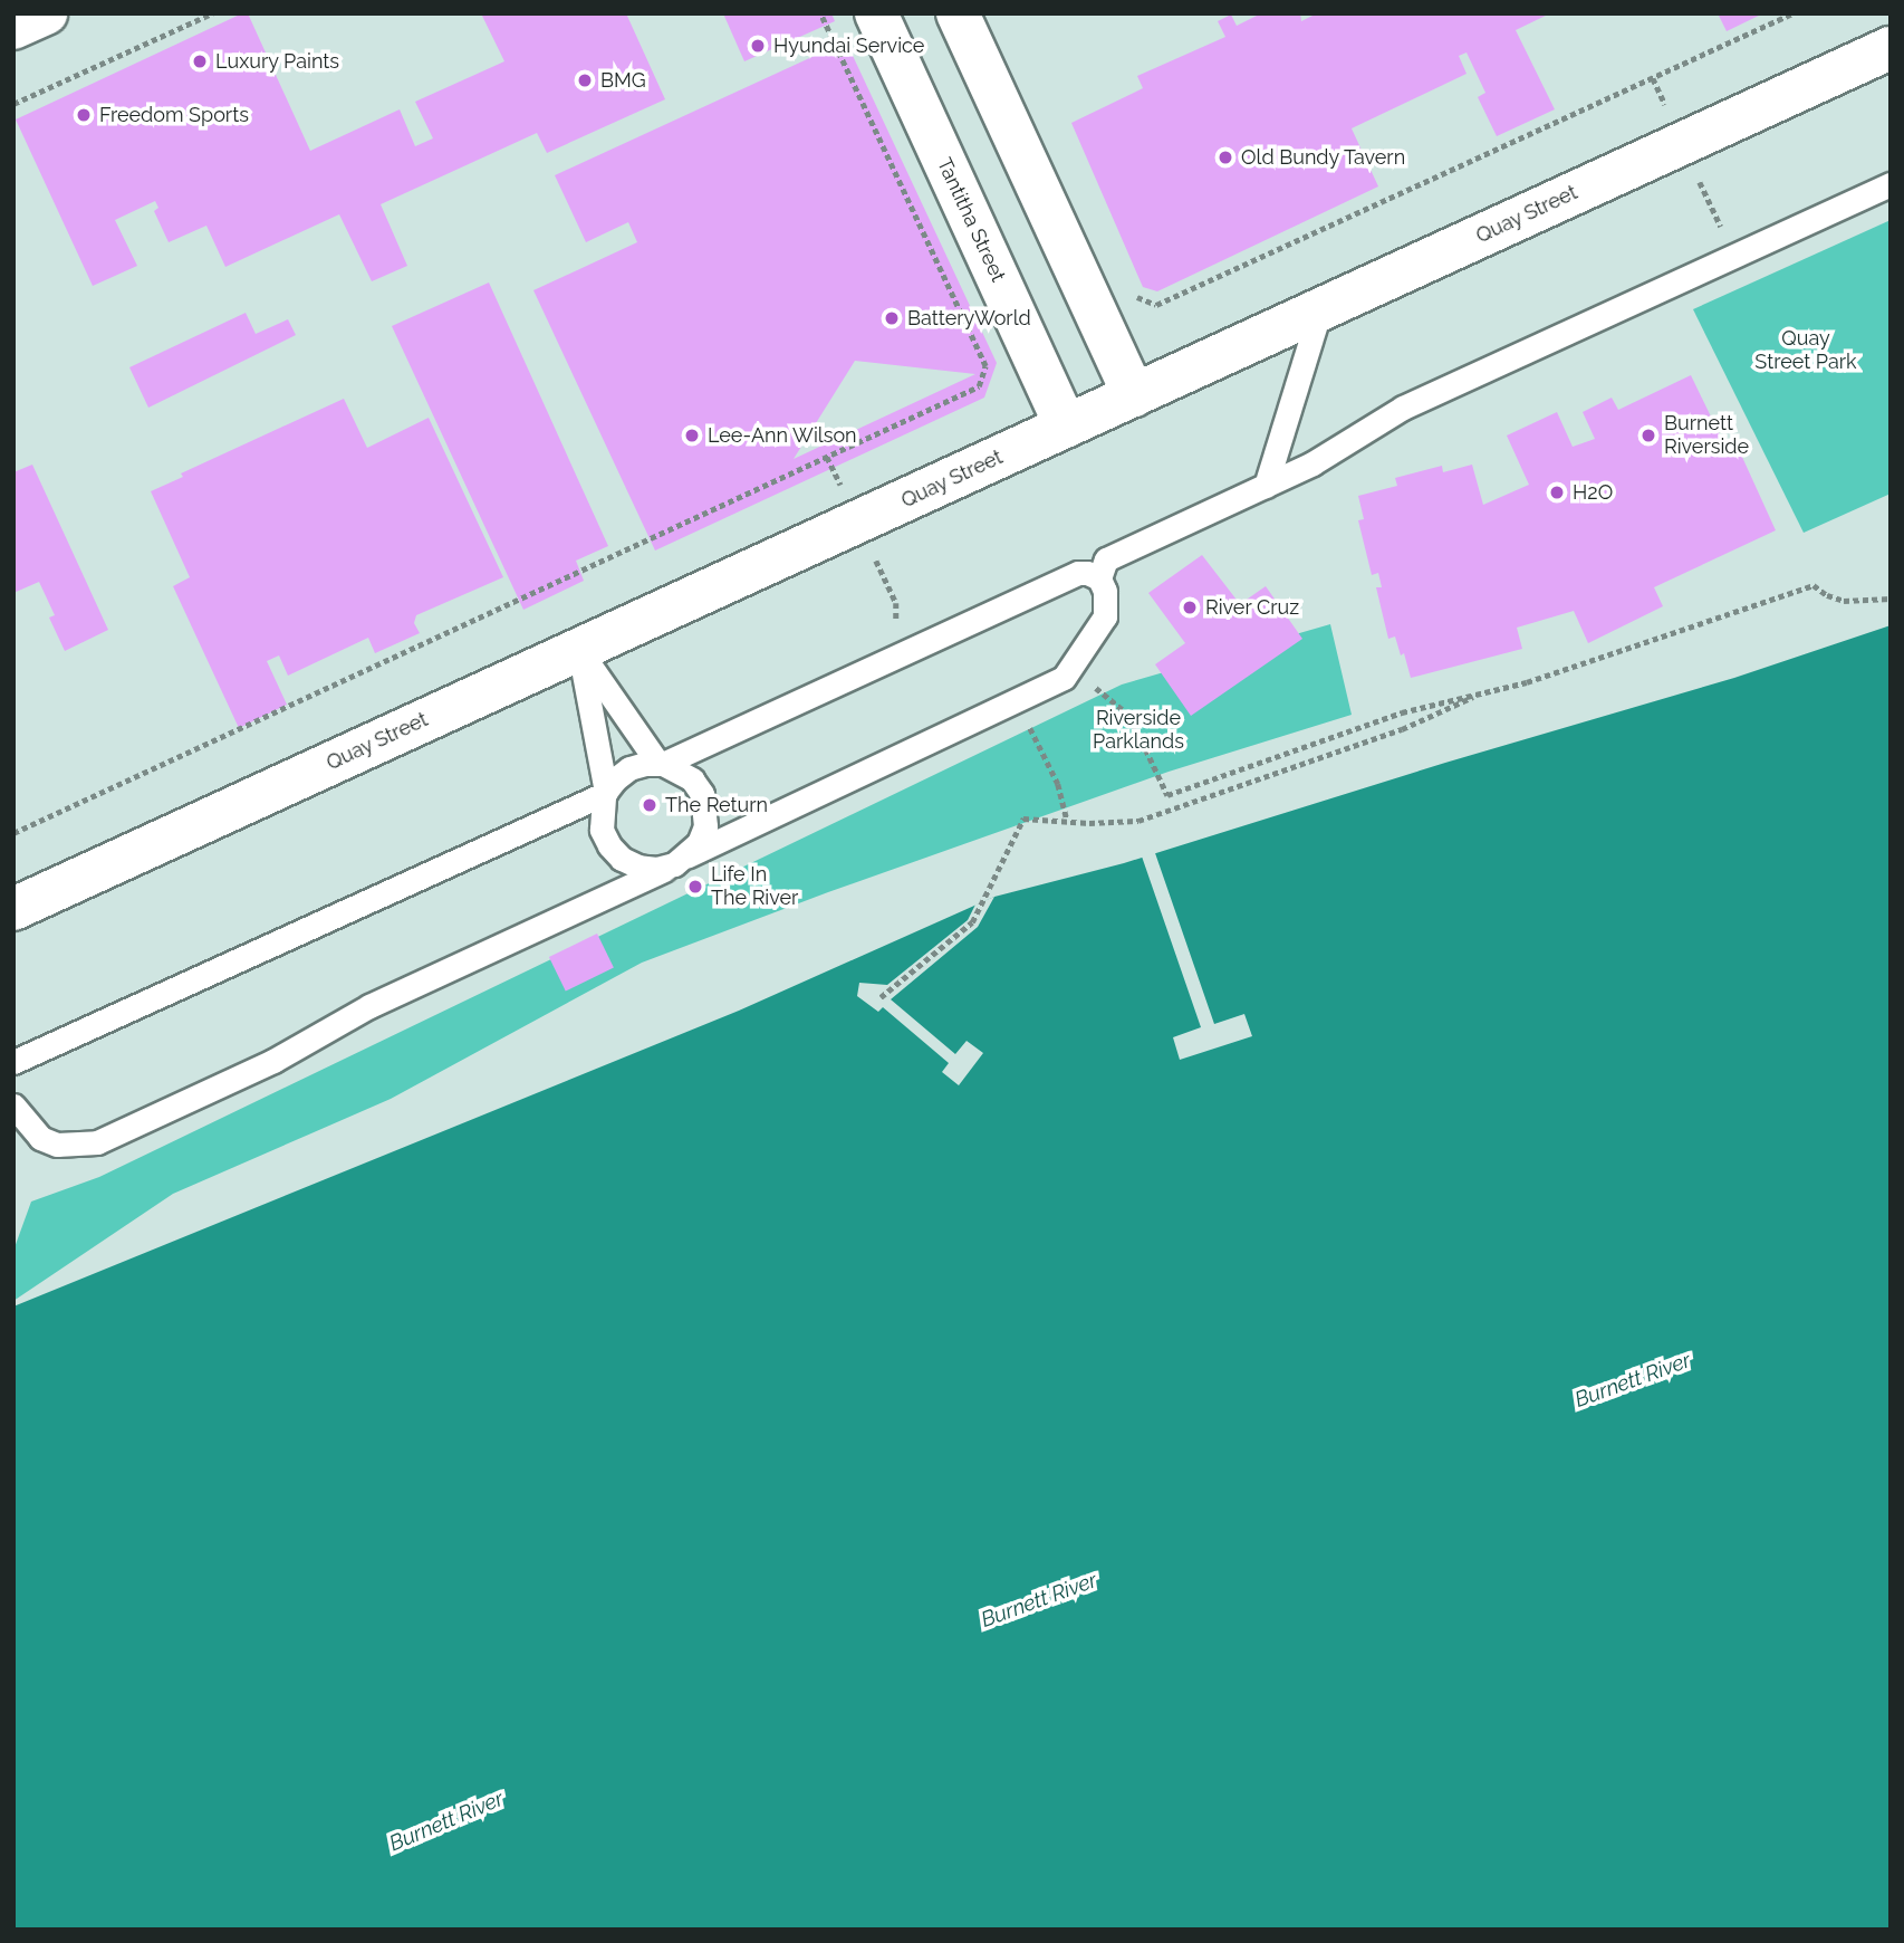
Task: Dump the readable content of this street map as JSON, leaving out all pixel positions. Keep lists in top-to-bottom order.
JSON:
{
  "streets": {
    "main road": ["Quay Street", "Tantitha Street"]
  },
  "crossings": [
    ["Quay Street", "Tantitha Street"]
  ],
  "water": ["Burnett River"],
  "parks": ["Quay Street Park", "Riverside Parklands"],
  "places": [
    "Hyundai Service",
    "Luxury Paints",
    "BMG",
    "Freedom Sports",
    "Old Bundy Tavern",
    "BatteryWorld",
    "Lee-Ann Wilson",
    "Burnett Riverside",
    "H2O",
    "River Cruz",
    "The Return",
    "Life In The River"
  ]
}
